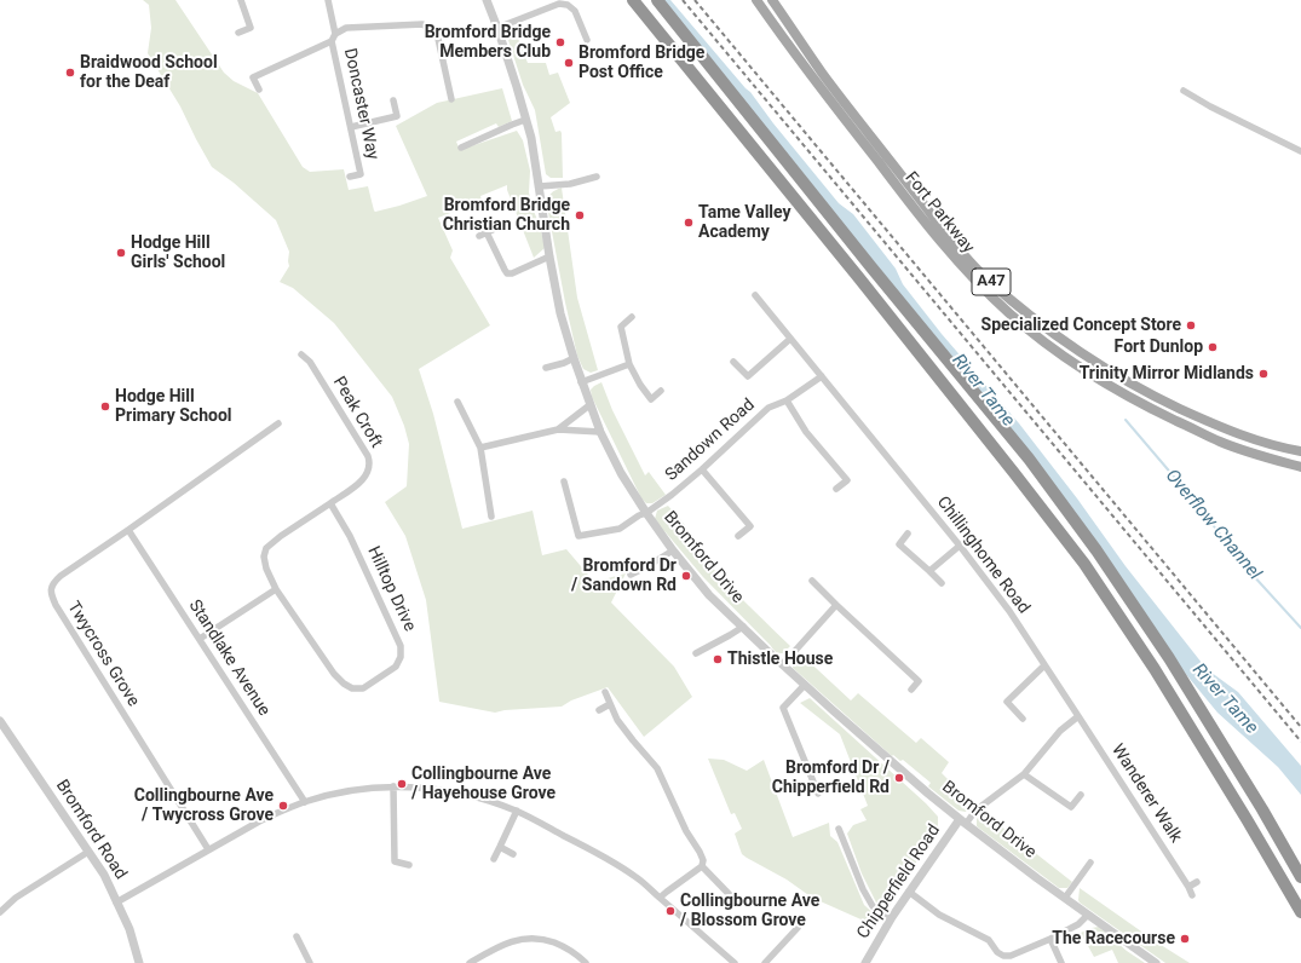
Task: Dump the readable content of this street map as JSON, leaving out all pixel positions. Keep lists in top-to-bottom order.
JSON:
{
  "streets": {
    "main road": ["Fort Parkway", "A47"],
    "street": [
      "Doncaster Way",
      "Peak Croft",
      "Sandown Road",
      "Chillinghome Road",
      "Bromford Drive",
      "Hilltop Drive",
      "Twycross Grove",
      "Standlake Avenue",
      "Wanderer Walk",
      "Bromford Road",
      "Chipperfield Road"
    ]
  },
  "crossings": [
    ["Peak Croft", "Hilltop Drive"],
    ["Sandown Road", "Chillinghome Road"],
    ["Sandown Road", "Bromford Drive"],
    ["Chillinghome Road", "Wanderer Walk"],
    ["Bromford Drive", "Chipperfield Road"],
    ["Twycross Grove", "Standlake Avenue"]
  ],
  "water": ["River Tame", "Overflow Channel"],
  "places": [
    "Bromford Bridge Members Club",
    "Bromford Bridge Post Office",
    "Braidwood School for the Deaf",
    "Bromford Bridge Christian Church",
    "Tame Valley Academy",
    "Hodge Hill Girls' School",
    "Specialized Concept Store",
    "Fort Dunlop",
    "Trinity Mirror Midlands",
    "Hodge Hill Primary School",
    "Bromford Dr / Sandown Rd",
    "Thistle House",
    "Bromford Dr / Chipperfield Rd",
    "Collingbourne Ave / Hayehouse Grove",
    "Collingbourne Ave / Twycross Grove",
    "Collingbourne Ave / Blossom Grove",
    "The Racecourse"
  ]
}
